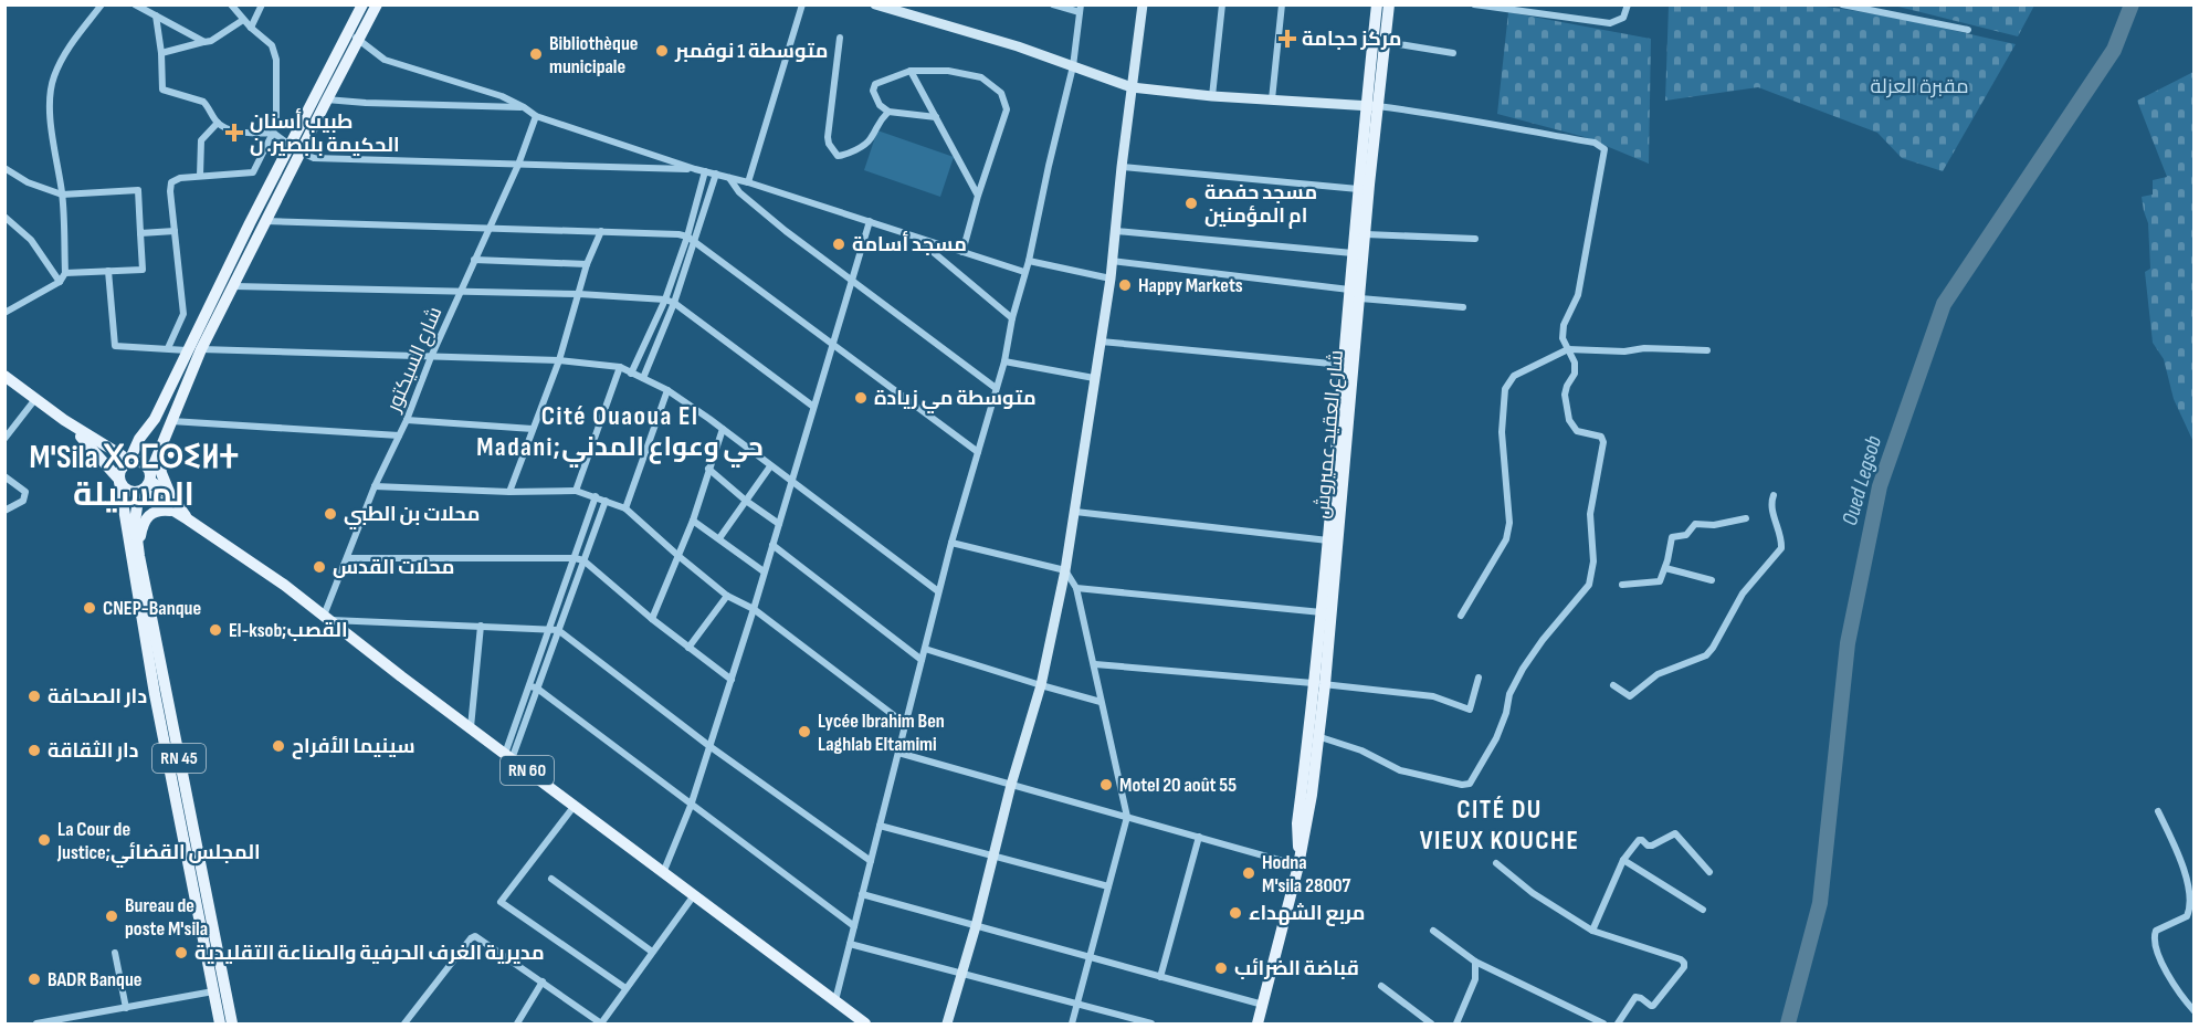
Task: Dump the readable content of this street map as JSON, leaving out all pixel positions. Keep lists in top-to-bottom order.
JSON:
{
  "streets": {
    "main road": ["شارع العقيد عميروش", "RN 45", "RN 60"],
    "street": ["شارع السيكتور"]
  },
  "crossings": [
    ["شارع السيكتور", "RN 60"],
    ["RN 45", "RN 60"]
  ],
  "districts": ["Cité Ouaoua El Madani;حي وعواع المدني", "M'Sila ⵝⴰⵎⵙⵉⵍⵜ المسيلة", "CITÉ DU VIEUX KOUCHE"],
  "water": ["Oued Legsob"],
  "parks": ["مقبرة العزلة"],
  "places": {
    "health": ["مركز حجامة", "طبيب أسنان الحكيمة بلبصير. ن"],
    "other": [
      "متوسطة 1 نوفمبر",
      "Bibliothèque municipale",
      "مسجد حفصة ام المؤمنين",
      "مسجد أسامة",
      "Happy Markets",
      "متوسطة مي زيادة",
      "محلات بن الطبي",
      "محلات القدس",
      "CNEP-Banque",
      "El-ksob;القصب",
      "دار الصحافة",
      "Lycée Ibrahim Ben Laghlab Eltamimi",
      "سينيما الأفراح",
      "دار الثقاقة",
      "Motel 20 août 55",
      "La Cour de Justice;المجلس القضائي",
      "Hodna M'sila 28007",
      "مربع الشهداء",
      "Bureau de poste M'sila",
      "مديرية الغرف الحرفية والصناعة التقليدية",
      "قباضة الضرائب",
      "BADR Banque"
    ]
  }
}
